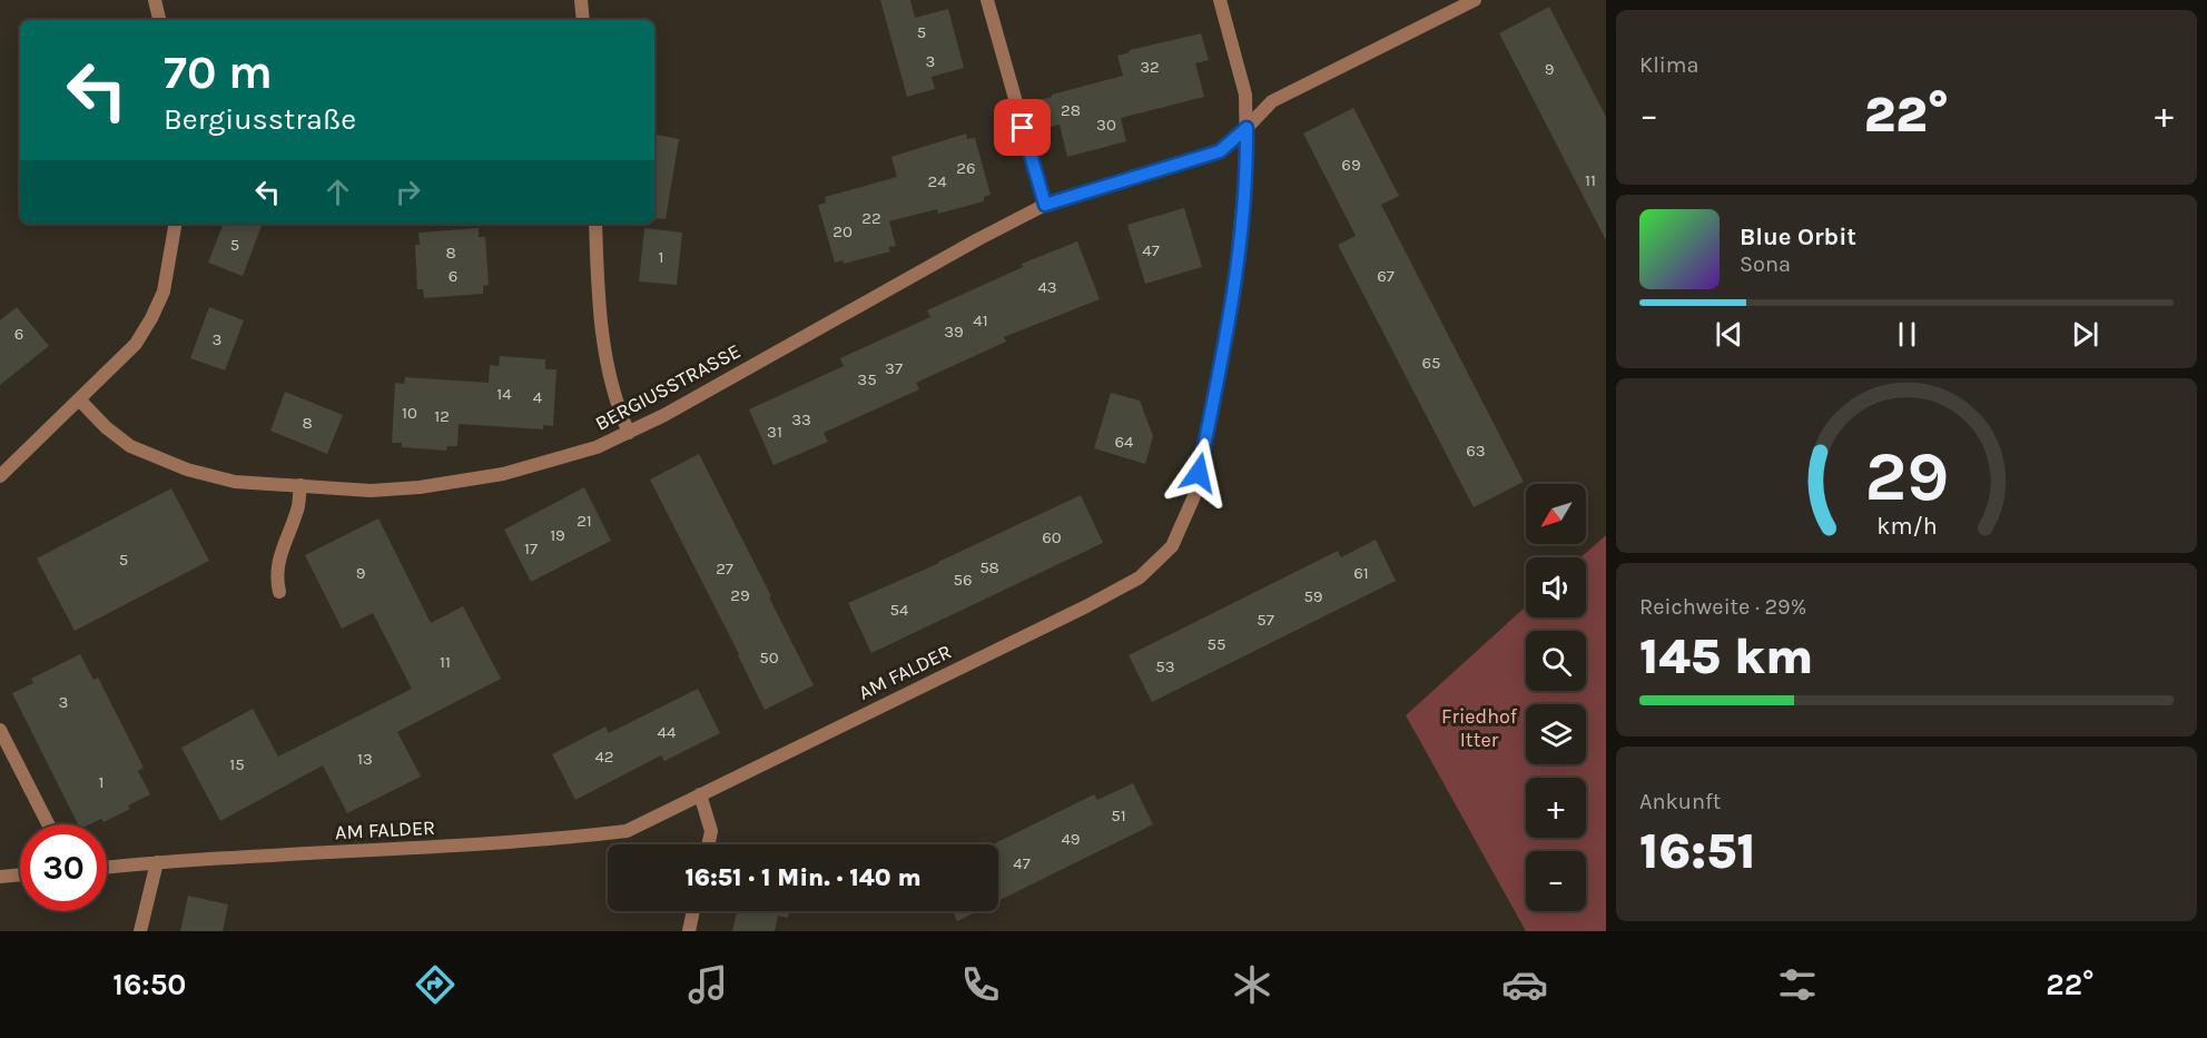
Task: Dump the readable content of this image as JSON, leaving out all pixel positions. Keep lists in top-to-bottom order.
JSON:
{
  "streets": {
    "street": ["BERGIUSSTRASSE", "AM FALDER"]
  },
  "crossings": [
    ["BERGIUSSTRASSE", "AM FALDER"]
  ],
  "parks": ["Friedhof Itter"],
  "house_numbers": [
    "5",
    "3",
    "32",
    "9",
    "28",
    "30",
    "69",
    "26",
    "11",
    "24",
    "22",
    "20",
    "5",
    "47",
    "8",
    "1",
    "6",
    "67",
    "43",
    "41",
    "39",
    "6",
    "3",
    "65",
    "37",
    "35",
    "14",
    "4",
    "10",
    "12",
    "33",
    "8",
    "31",
    "64",
    "63",
    "21",
    "19",
    "60",
    "17",
    "5",
    "58",
    "27",
    "9",
    "61",
    "56",
    "29",
    "59",
    "54",
    "57",
    "55",
    "50",
    "11",
    "53",
    "3",
    "44",
    "42",
    "13",
    "15",
    "1",
    "51",
    "49",
    "47"
  ],
  "north": "bottom left",
  "page": {
    "tile": [
      "Klima",
      ["Reichweite · 29%", "145 km"],
      ["Ankunft", "16:51"]
    ],
    "turn": ["70 m", "Bergiusstraße"],
    "heat": ["−", "22°", "+"],
    "song": ["Blue Orbit", "Sona"],
    "map_buttons": ["+", "−"],
    "limit": "30",
    "trip": "16:51 · 1 Min. · 140 m",
    "tabs": ["16:50", "22°"],
    "gauge": ["29", "km/h"]
  }
}
